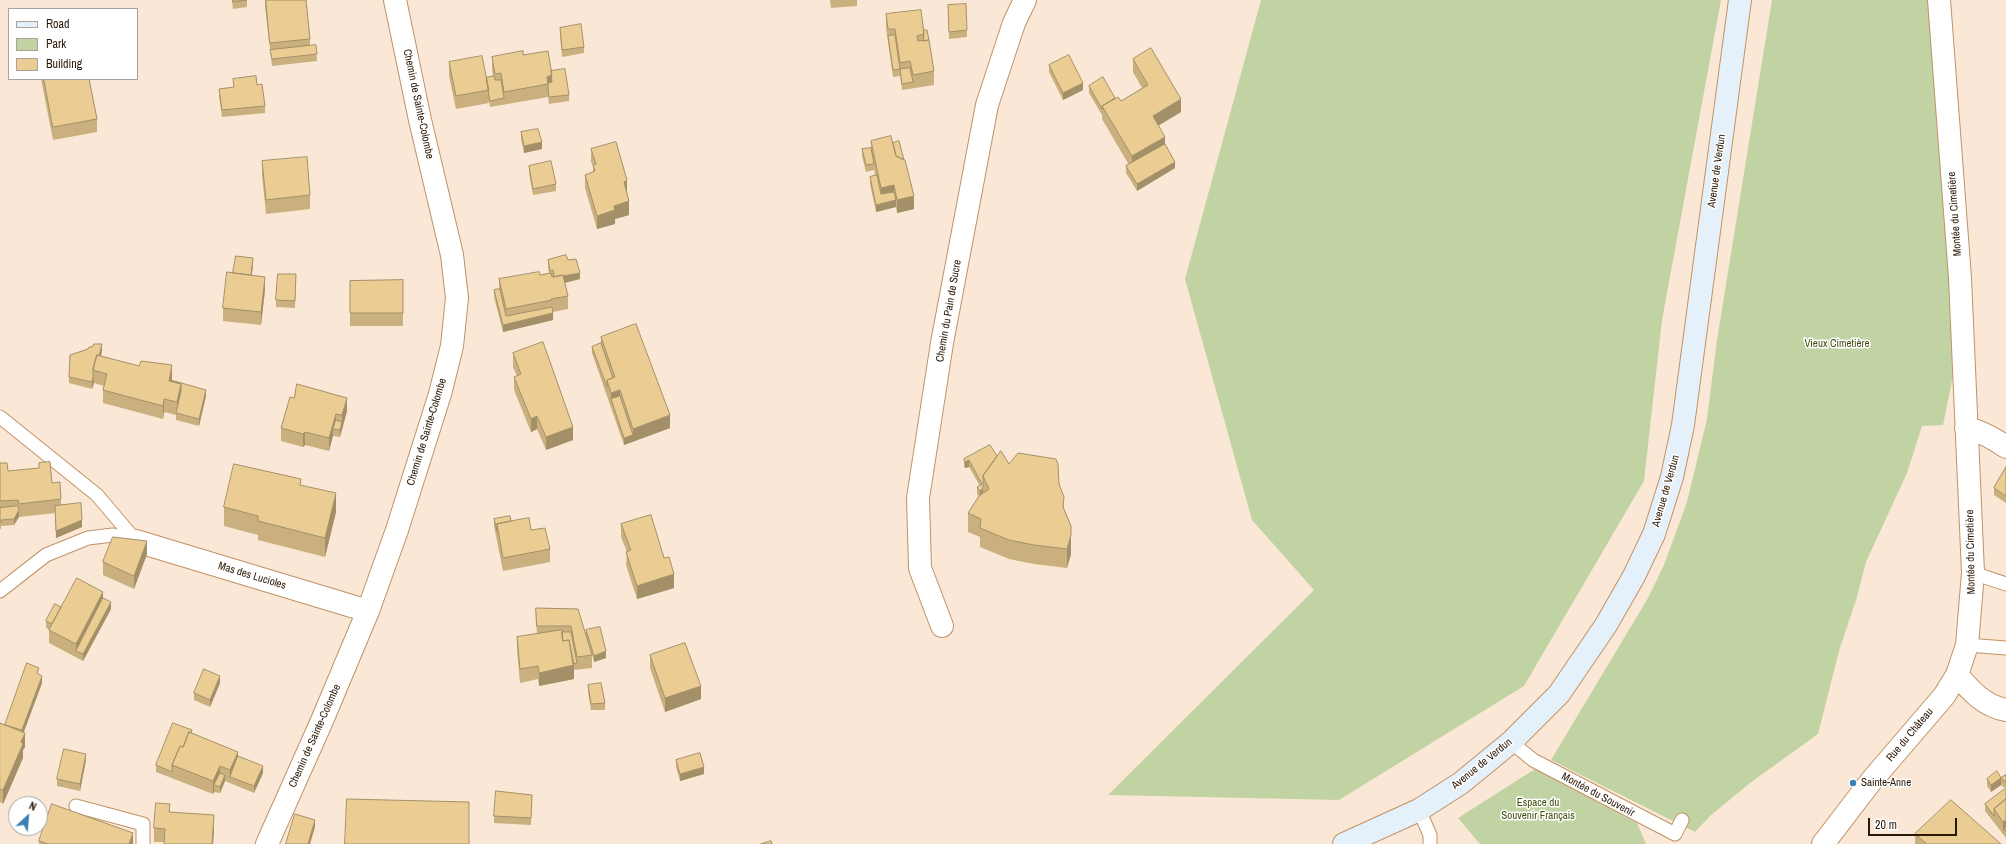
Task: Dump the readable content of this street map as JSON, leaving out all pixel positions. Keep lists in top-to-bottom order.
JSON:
{
  "streets": {
    "main road": ["Avenue de Verdun"],
    "street": [
      "Chemin de Sainte-Colombe",
      "Montée du Cimetière",
      "Chemin du Pain de Sucre",
      "Mas des Lucioles",
      "Rue du Château"
    ],
    "lane": ["Montée du Souvenir"]
  },
  "crossings": [
    ["Chemin de Sainte-Colombe", "Mas des Lucioles"],
    ["Avenue de Verdun", "Montée du Souvenir"],
    ["Montée du Cimetière", "Rue du Château"]
  ],
  "parks": ["Vieux Cimetière", "Espace du Souvenir Français"],
  "places": ["Sainte-Anne"],
  "legend": ["Road", "Park", "Building"],
  "scale_bar": "20 m",
  "north": "top right"
}
